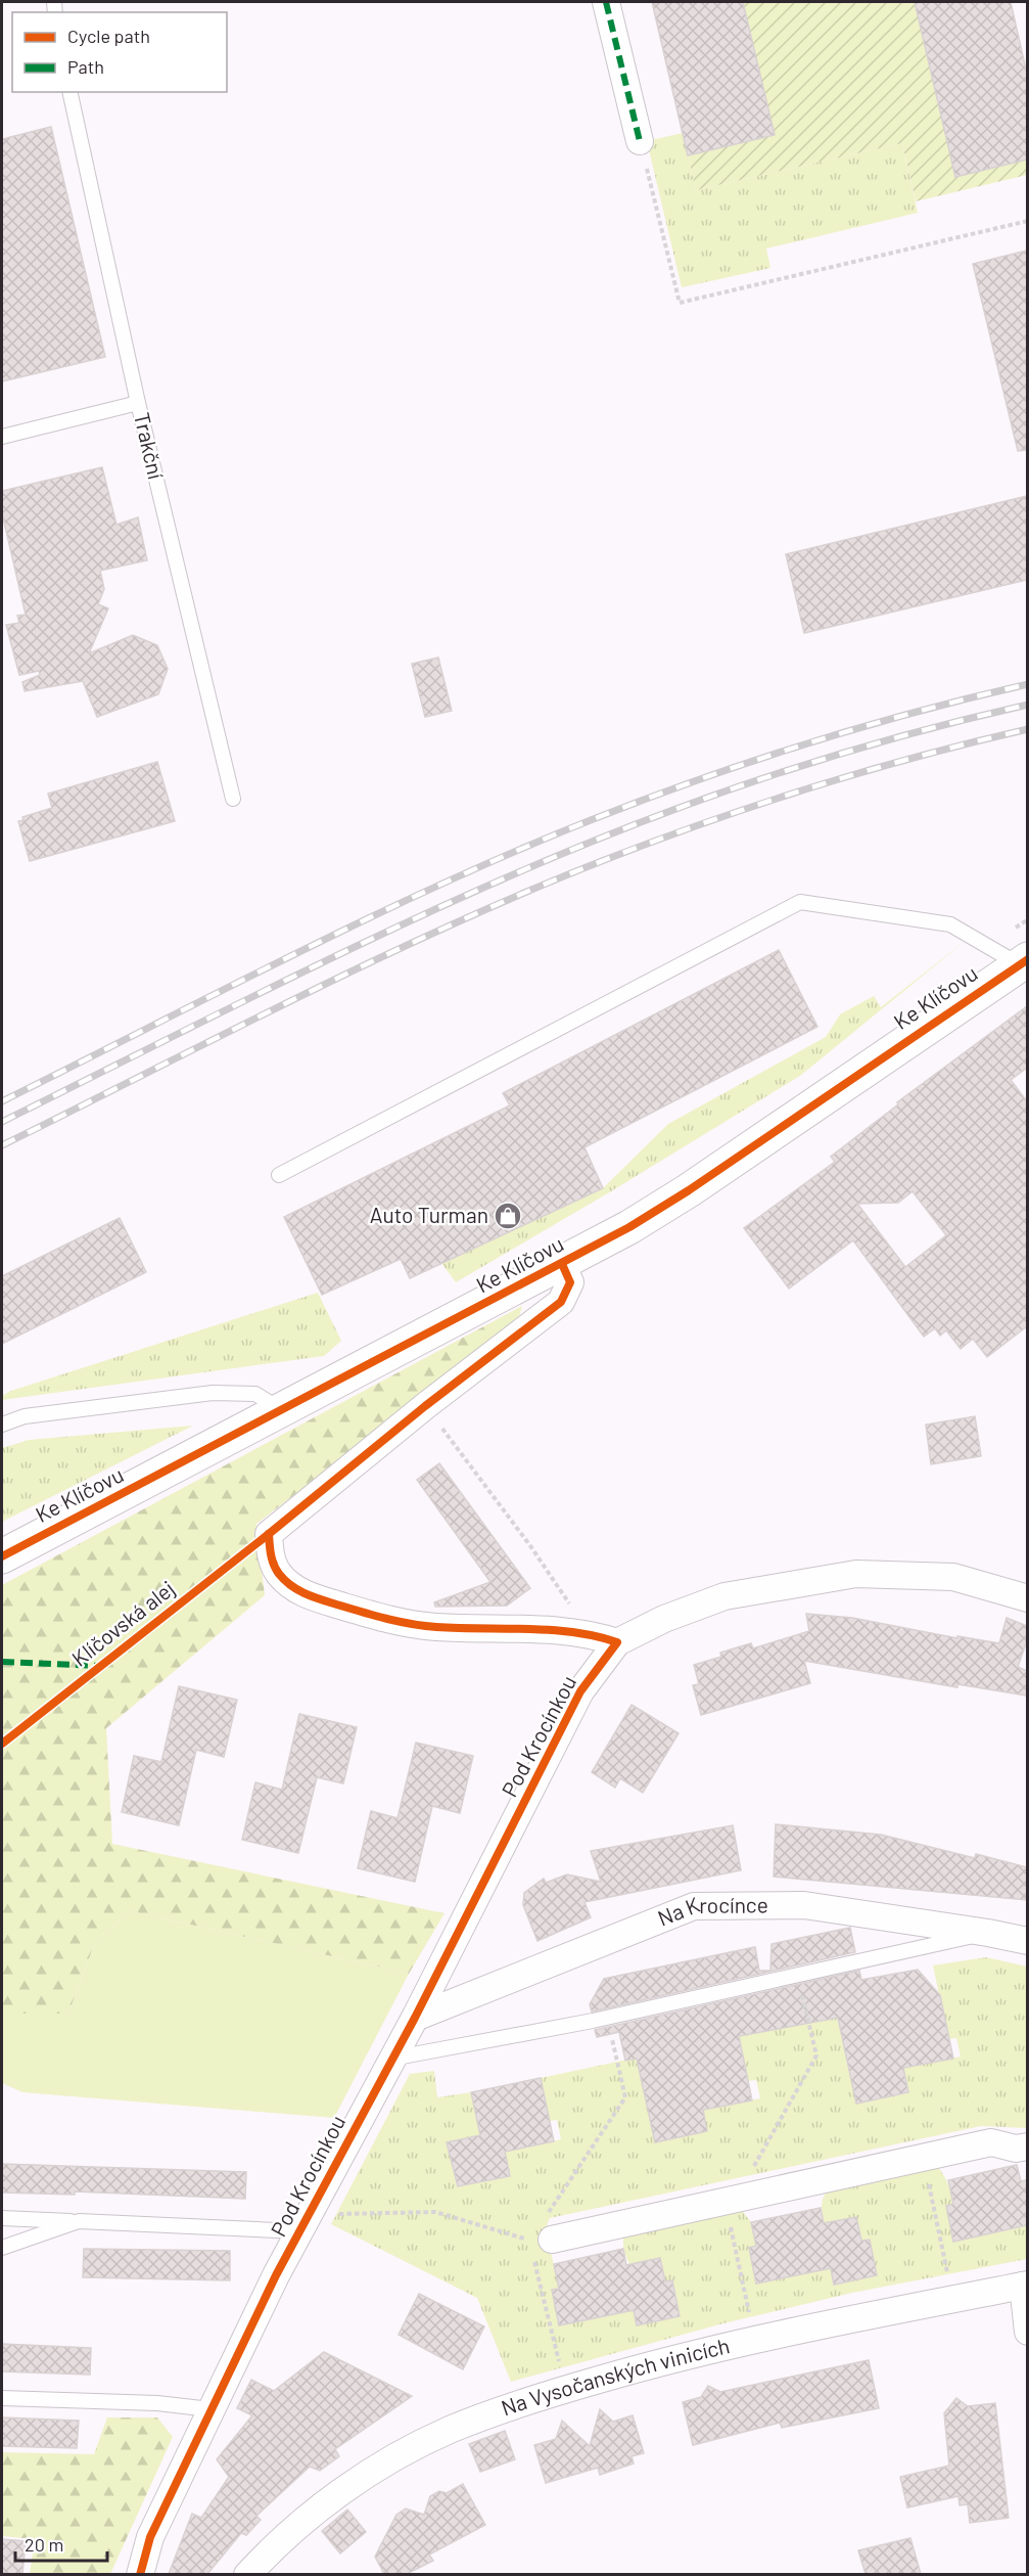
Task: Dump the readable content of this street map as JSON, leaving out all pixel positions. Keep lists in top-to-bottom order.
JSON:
{
  "streets": {
    "street": [
      "Ke Klíčovu",
      "Pod Krocínkou",
      "Na Krocínce",
      "Na Vysočanských vinicích"
    ],
    "lane": ["Trakční"],
    "cycle path": ["Klíčovská alej"]
  },
  "crossings": [
    ["Pod Krocínkou", "Na Krocínce"]
  ],
  "places": {
    "shop": ["Auto Turman"]
  },
  "legend": ["Cycle path", "Path"],
  "scale_bar": "20 m"
}
